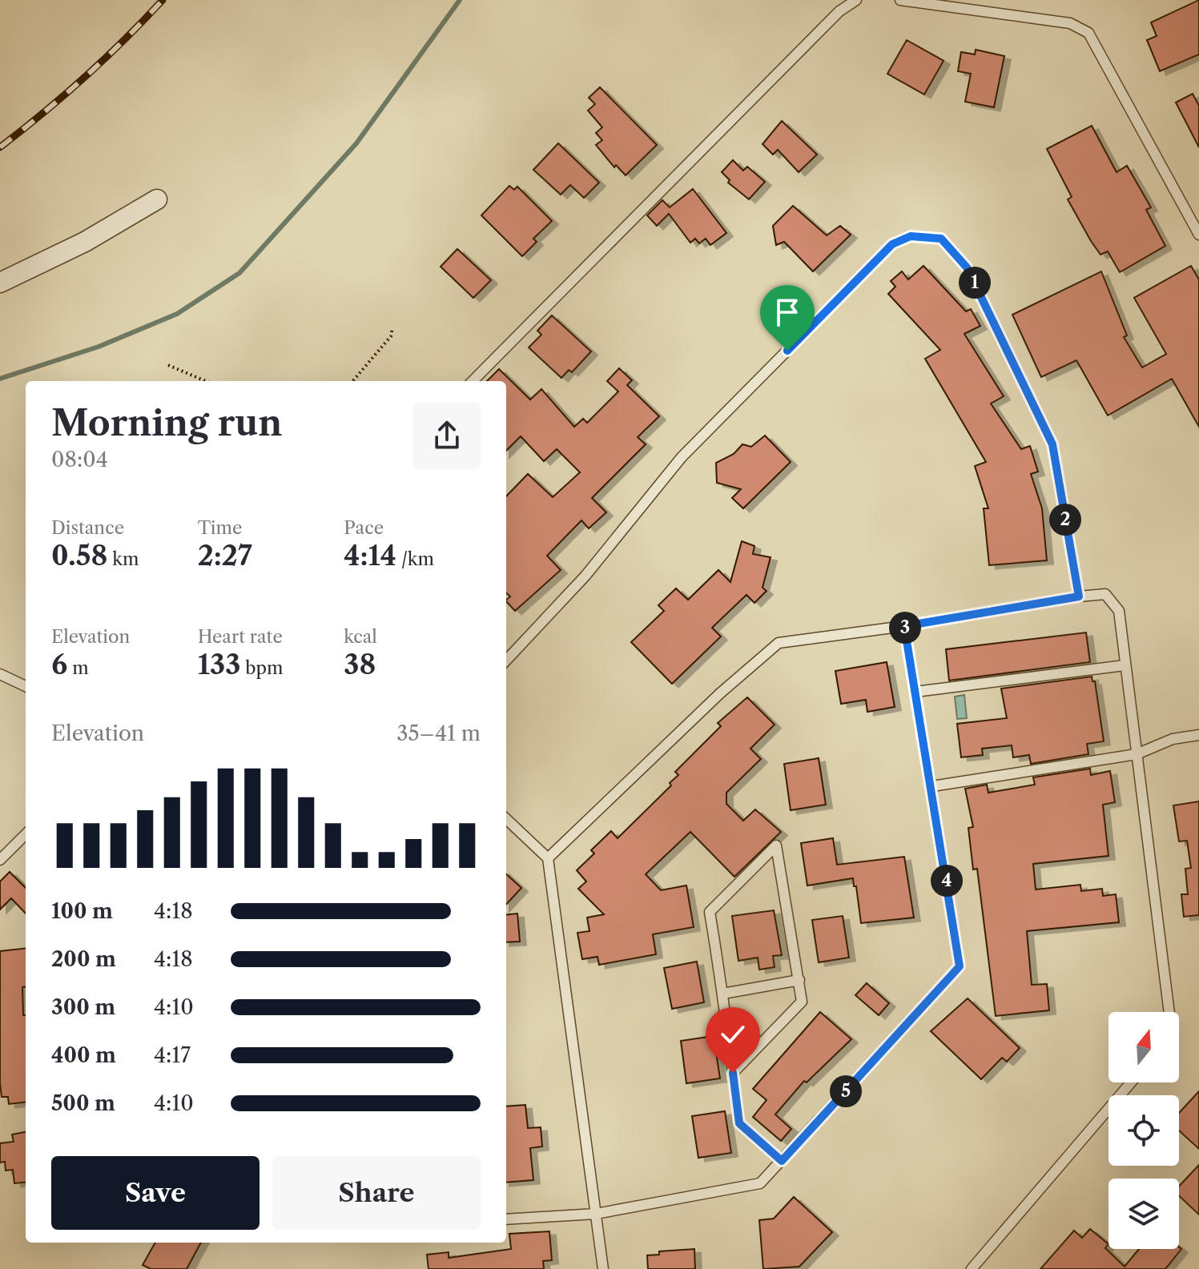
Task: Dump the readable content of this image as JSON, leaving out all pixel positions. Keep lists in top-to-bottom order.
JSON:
{
  "north": "top",
  "page": {
    "pins": [
      "1",
      "2",
      "3",
      "4",
      "5"
    ],
    "heading": ["Morning run", "08:04"],
    "stats": [
      ["Distance", "0.58 km"],
      ["Time", "2:27"],
      ["Pace", "4:14 /km"],
      ["Elevation", "6 m"],
      ["Heart rate", "133 bpm"],
      ["kcal", "38"]
    ],
    "chart": ["Elevation", "35–41 m"],
    "list": [
      {
        "name": "100 m",
        "note": "4:18"
      },
      {
        "name": "200 m",
        "note": "4:18"
      },
      {
        "name": "300 m",
        "note": "4:10"
      },
      {
        "name": "400 m",
        "note": "4:17"
      },
      {
        "name": "500 m",
        "note": "4:10"
      }
    ],
    "buttons": ["Save", "Share"]
  }
}
